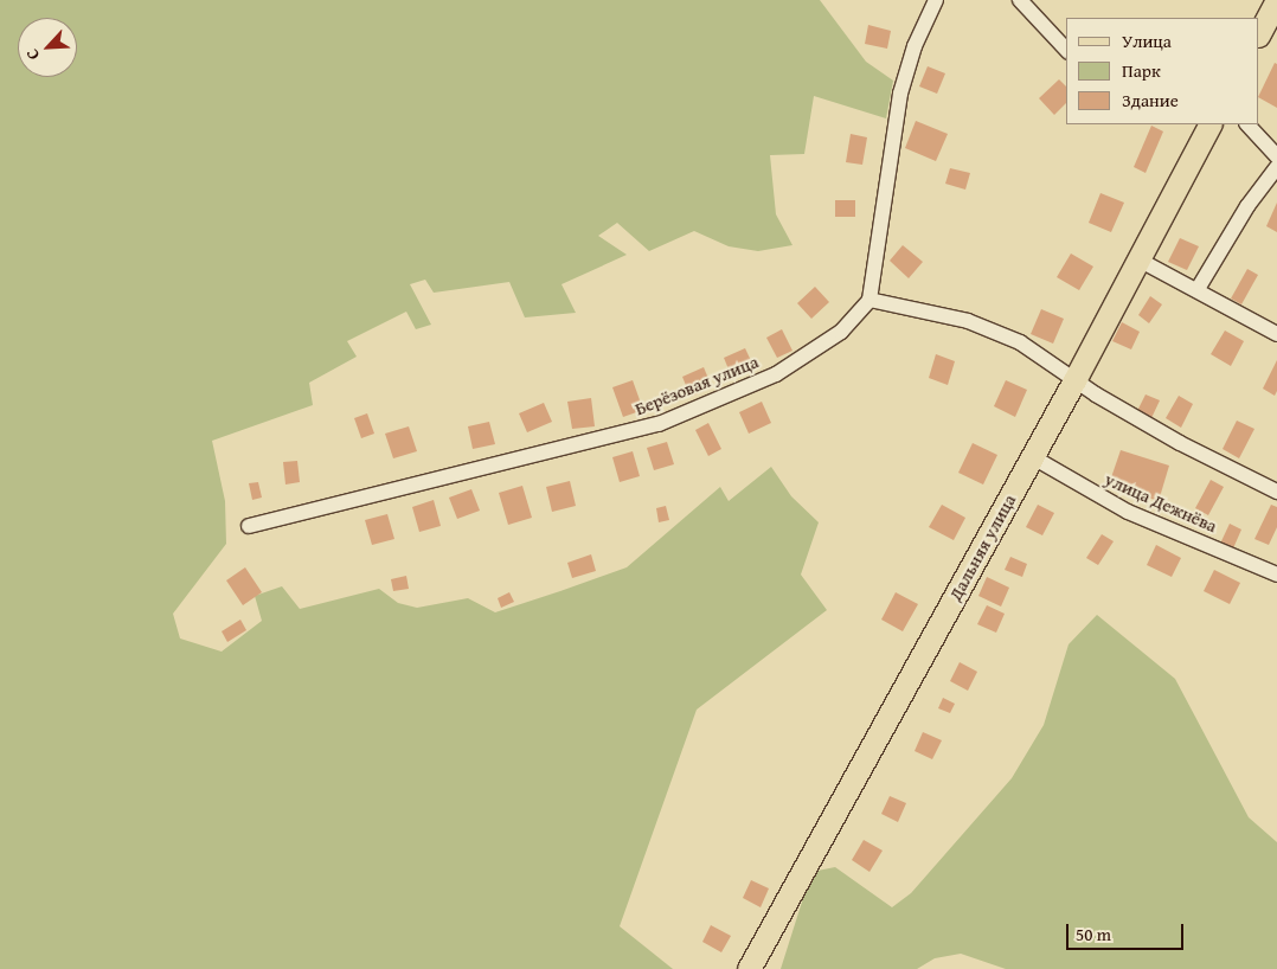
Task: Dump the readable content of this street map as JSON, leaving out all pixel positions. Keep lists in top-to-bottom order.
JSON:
{
  "streets": {
    "main road": ["Дальняя улица"],
    "street": ["Берёзовая улица", "улица Дежнёва"]
  },
  "crossings": [
    ["улица Дежнёва", "Дальняя улица"]
  ],
  "legend": ["Улица", "Парк", "Здание"],
  "scale_bar": "50 m",
  "north": "bottom left"
}
